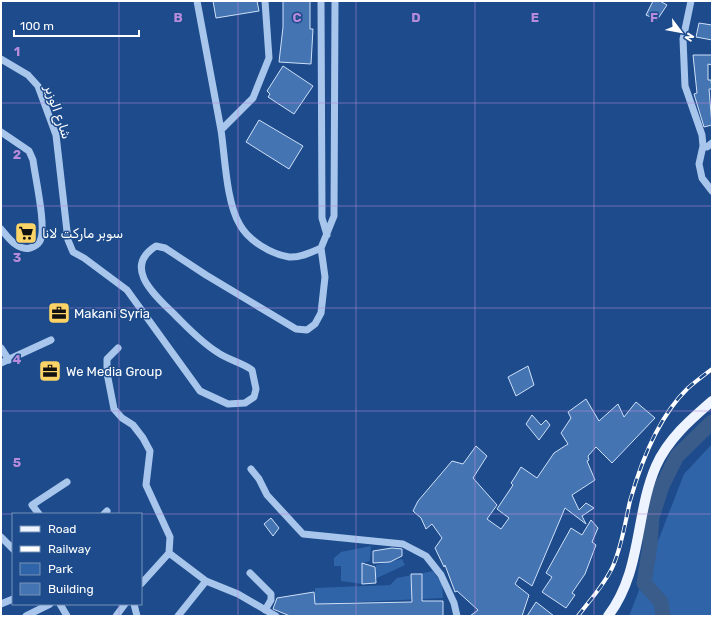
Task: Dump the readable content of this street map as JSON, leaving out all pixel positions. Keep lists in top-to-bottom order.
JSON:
{
  "streets": {
    "street": ["شارع الوزير"]
  },
  "places": {
    "supermarket": ["سوبر ماركت لانا"],
    "office": ["Makani Syria", "We Media Group"]
  },
  "legend": [
    "Road",
    "Railway",
    "Park",
    "Building"
  ],
  "scale_bar": "100 m",
  "north": "bottom right",
  "grid": {
    "columns": [
      "B",
      "C",
      "D",
      "E",
      "F"
    ],
    "rows": [
      "1",
      "2",
      "3",
      "4",
      "5"
    ]
  }
}
